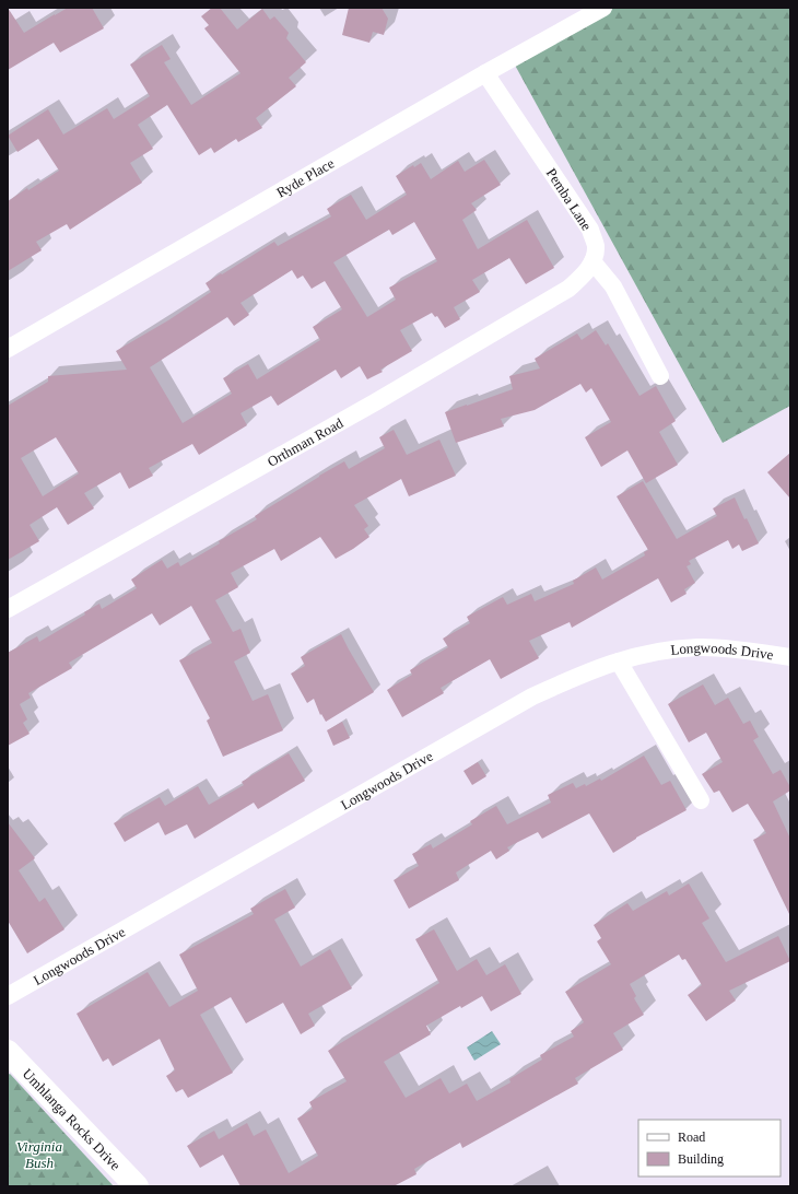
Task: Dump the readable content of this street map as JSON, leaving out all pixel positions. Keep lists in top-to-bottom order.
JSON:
{
  "streets": {
    "main road": ["Umhlanga Rocks Drive"],
    "street": [
      "Ryde Place",
      "Pemba Lane",
      "Orthman Road",
      "Longwoods Drive"
    ]
  },
  "crossings": [
    ["Ryde Place", "Pemba Lane"],
    ["Pemba Lane", "Orthman Road"]
  ],
  "parks": ["Virginia Bush"],
  "legend": ["Road", "Building"]
}
